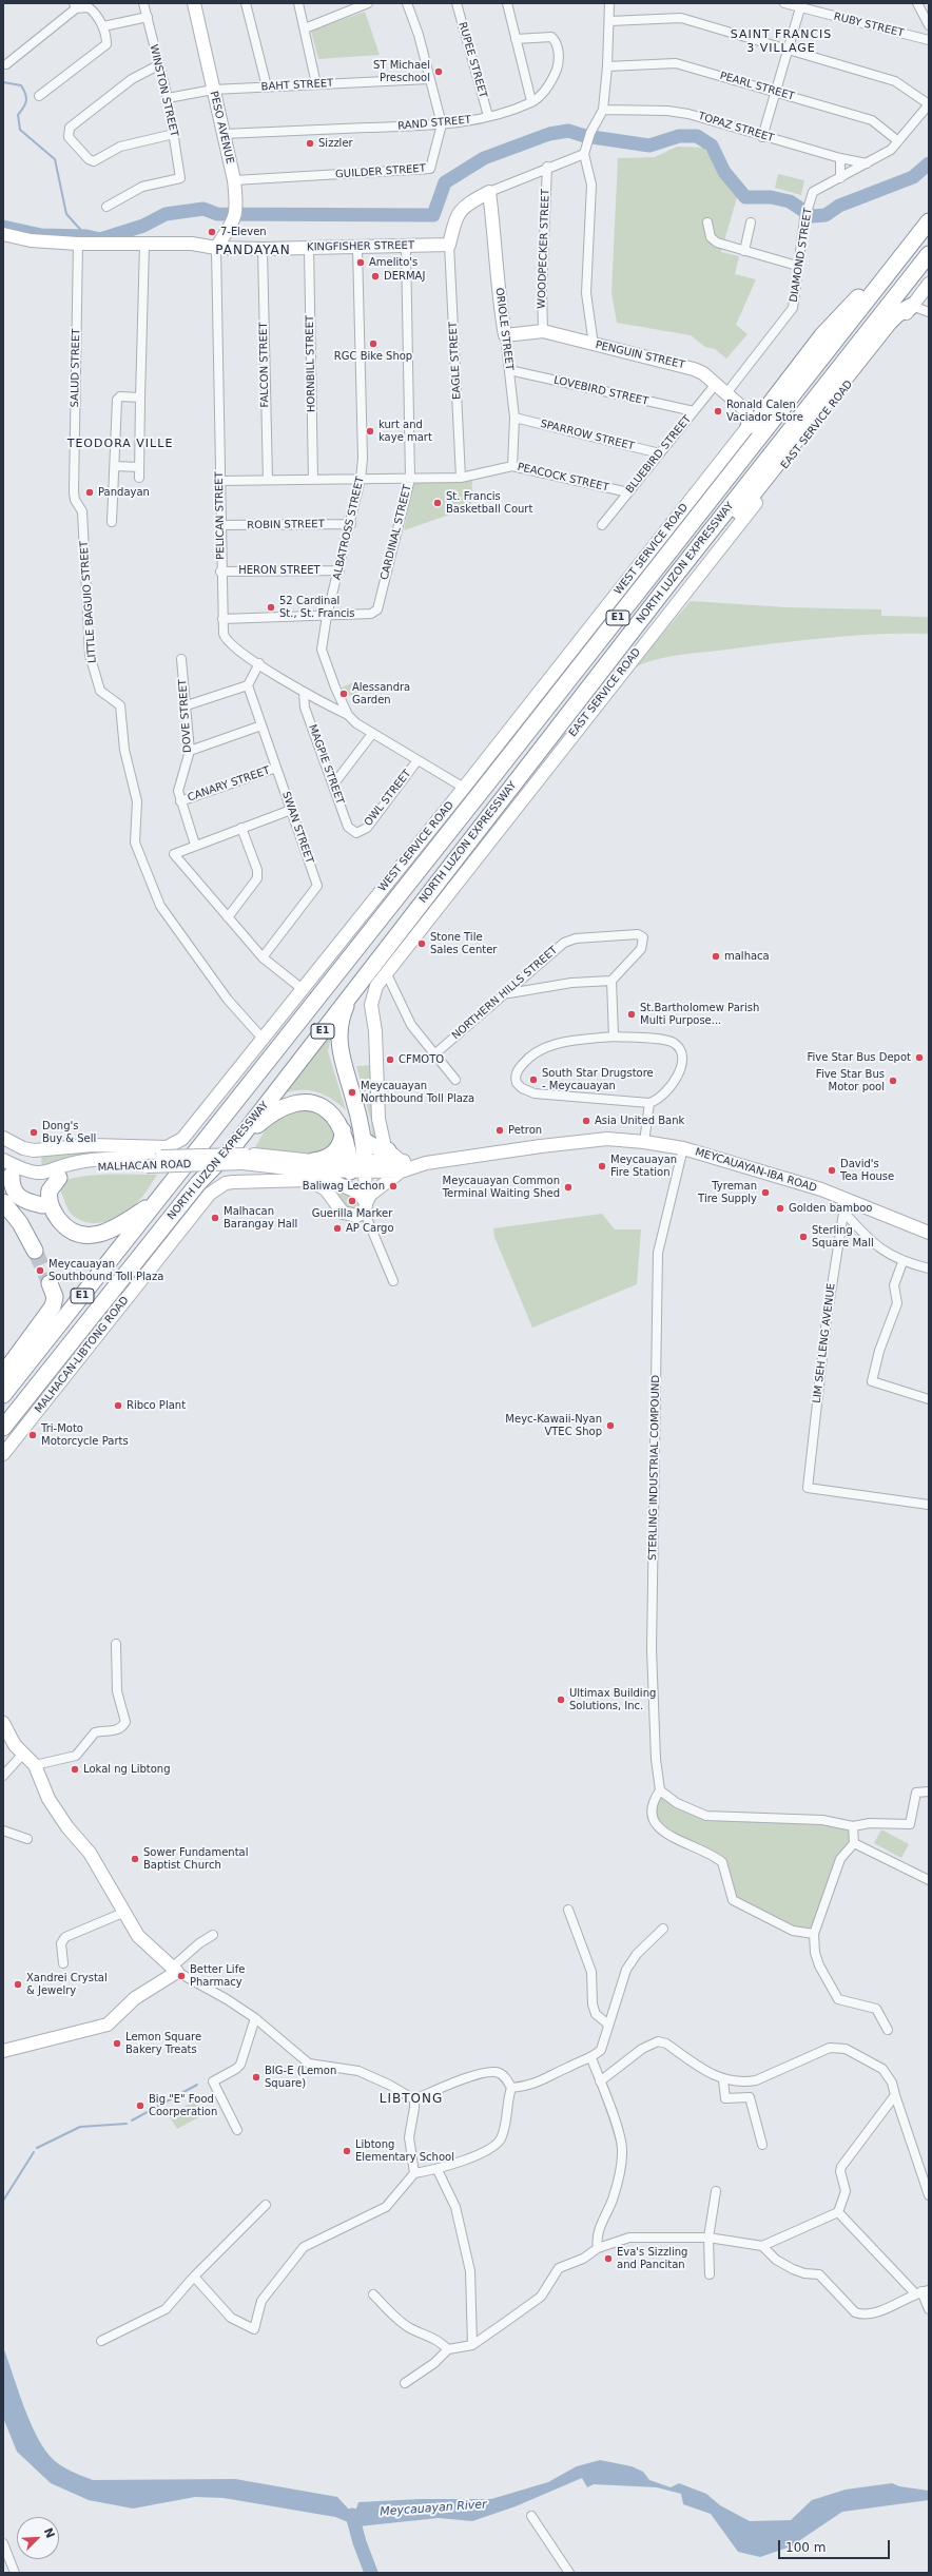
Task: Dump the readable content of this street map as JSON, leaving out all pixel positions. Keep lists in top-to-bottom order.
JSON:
{
  "streets": {
    "highway": ["NORTH LUZON EXPRESSWAY", "E1"],
    "main road": [
      "PESO AVENUE",
      "KINGFISHER STREET",
      "ORIOLE STREET",
      "PENGUIN STREET",
      "EAST SERVICE ROAD",
      "WEST SERVICE ROAD",
      "MALHACAN ROAD",
      "MEYCAUAYAN-IBA ROAD",
      "MALHACAN-LIBTONG ROAD"
    ],
    "street": [
      "RUBY STREET",
      "RUPEE STREET",
      "BAHT STREET",
      "PEARL STREET",
      "WINSTON STREET",
      "RAND STREET",
      "TOPAZ STREET",
      "GUILDER STREET",
      "WOODPECKER STREET",
      "DIAMOND STREET",
      "EAGLE STREET",
      "HORNBILL STREET",
      "FALCON STREET",
      "SALUD STREET",
      "LOVEBIRD STREET",
      "SPARROW STREET",
      "BLUEBIRD STREET",
      "PEACOCK STREET",
      "PELICAN STREET",
      "ROBIN STREET",
      "ALBATROSS STREET",
      "CARDINAL STREET",
      "HERON STREET",
      "LITTLE BAGUIO STREET",
      "DOVE STREET",
      "MAGPIE STREET",
      "CANARY STREET",
      "OWL STREET",
      "SWAN STREET",
      "NORTHERN HILLS STREET",
      "LIM SEH LENG AVENUE",
      "STERLING INDUSTRIAL COMPOUND"
    ]
  },
  "crossings": [
    ["RUPEE STREET", "RAND STREET"],
    ["BAHT STREET", "WINSTON STREET"],
    ["BAHT STREET", "PESO AVENUE"],
    ["BAHT STREET", "GUILDER STREET"],
    ["PEARL STREET", "DIAMOND STREET"],
    ["RAND STREET", "PESO AVENUE"],
    ["RAND STREET", "GUILDER STREET"],
    ["PESO AVENUE", "GUILDER STREET"],
    ["PESO AVENUE", "KINGFISHER STREET"],
    ["PESO AVENUE", "PELICAN STREET"],
    ["TOPAZ STREET", "DIAMOND STREET"],
    ["KINGFISHER STREET", "EAGLE STREET"],
    ["KINGFISHER STREET", "HORNBILL STREET"],
    ["KINGFISHER STREET", "FALCON STREET"],
    ["KINGFISHER STREET", "SALUD STREET"],
    ["KINGFISHER STREET", "PELICAN STREET"],
    ["KINGFISHER STREET", "ALBATROSS STREET"],
    ["KINGFISHER STREET", "CARDINAL STREET"],
    ["WOODPECKER STREET", "PENGUIN STREET"],
    ["DIAMOND STREET", "PENGUIN STREET"],
    ["ORIOLE STREET", "PENGUIN STREET"],
    ["ORIOLE STREET", "LOVEBIRD STREET"],
    ["ORIOLE STREET", "SPARROW STREET"],
    ["ORIOLE STREET", "PEACOCK STREET"],
    ["PENGUIN STREET", "BLUEBIRD STREET"],
    ["PENGUIN STREET", "WEST SERVICE ROAD"],
    ["EAGLE STREET", "PEACOCK STREET"],
    ["HORNBILL STREET", "PEACOCK STREET"],
    ["FALCON STREET", "PEACOCK STREET"],
    ["SALUD STREET", "LITTLE BAGUIO STREET"],
    ["LOVEBIRD STREET", "BLUEBIRD STREET"],
    ["SPARROW STREET", "BLUEBIRD STREET"],
    ["BLUEBIRD STREET", "PEACOCK STREET"],
    ["PEACOCK STREET", "PELICAN STREET"],
    ["PEACOCK STREET", "ALBATROSS STREET"],
    ["PEACOCK STREET", "CARDINAL STREET"],
    ["PELICAN STREET", "ROBIN STREET"],
    ["PELICAN STREET", "ALBATROSS STREET"],
    ["PELICAN STREET", "CARDINAL STREET"],
    ["PELICAN STREET", "HERON STREET"],
    ["PELICAN STREET", "MAGPIE STREET"],
    ["ROBIN STREET", "ALBATROSS STREET"],
    ["ALBATROSS STREET", "CARDINAL STREET"],
    ["ALBATROSS STREET", "WEST SERVICE ROAD"],
    ["ALBATROSS STREET", "HERON STREET"],
    ["ALBATROSS STREET", "OWL STREET"],
    ["WEST SERVICE ROAD", "LITTLE BAGUIO STREET"],
    ["NORTH LUZON EXPRESSWAY", "MALHACAN ROAD"],
    ["DOVE STREET", "CANARY STREET"],
    ["MAGPIE STREET", "OWL STREET"],
    ["CANARY STREET", "SWAN STREET"],
    ["MALHACAN ROAD", "MEYCAUAYAN-IBA ROAD"],
    ["MEYCAUAYAN-IBA ROAD", "LIM SEH LENG AVENUE"],
    ["MEYCAUAYAN-IBA ROAD", "STERLING INDUSTRIAL COMPOUND"]
  ],
  "districts": [
    "SAINT FRANCIS 3 VILLAGE",
    "PANDAYAN",
    "TEODORA VILLE",
    "LIBTONG"
  ],
  "water": ["Meycauayan River"],
  "places": [
    "ST Michael Preschool",
    "Sizzler",
    "7-Eleven",
    "Amelito's",
    "DERMAJ",
    "RGC Bike Shop",
    "Ronald Calen Vaciador Store",
    "kurt and kaye mart",
    "Pandayan",
    "St. Francis Basketball Court",
    "52 Cardinal St., St. Francis",
    "Alessandra Garden",
    "Stone Tile Sales Center",
    "malhaca",
    "St.Bartholomew Parish Multi Purpose...",
    "Five Star Bus Depot",
    "CFMOTO",
    "South Star Drugstore - Meycauayan",
    "Five Star Bus Motor pool",
    "Meycauayan Northbound Toll Plaza",
    "Asia United Bank",
    "Petron",
    "Dong's Buy & Sell",
    "Meycauayan Fire Station",
    "David's Tea House",
    "Baliwag Lechon",
    "Meycauayan Common Terminal Waiting Shed",
    "Tyreman Tire Supply",
    "Guerilla Marker",
    "Golden bamboo",
    "Malhacan Barangay Hall",
    "AP Cargo",
    "Sterling Square Mall",
    "Meycauayan Southbound Toll Plaza",
    "Ribco Plant",
    "Meyc-Kawaii-Nyan VTEC Shop",
    "Tri-Moto Motorcycle Parts",
    "Ultimax Building Solutions, Inc.",
    "Lokal ng Libtong",
    "Sower Fundamental Baptist Church",
    "Better Life Pharmacy",
    "Xandrei Crystal & Jewelry",
    "Lemon Square Bakery Treats",
    "BIG-E (Lemon Square)",
    "Big \"E\" Food Coorperation",
    "Libtong Elementary School",
    "Eva's Sizzling and Pancitan"
  ],
  "scale_bar": "100 m",
  "north": "top right"
}
